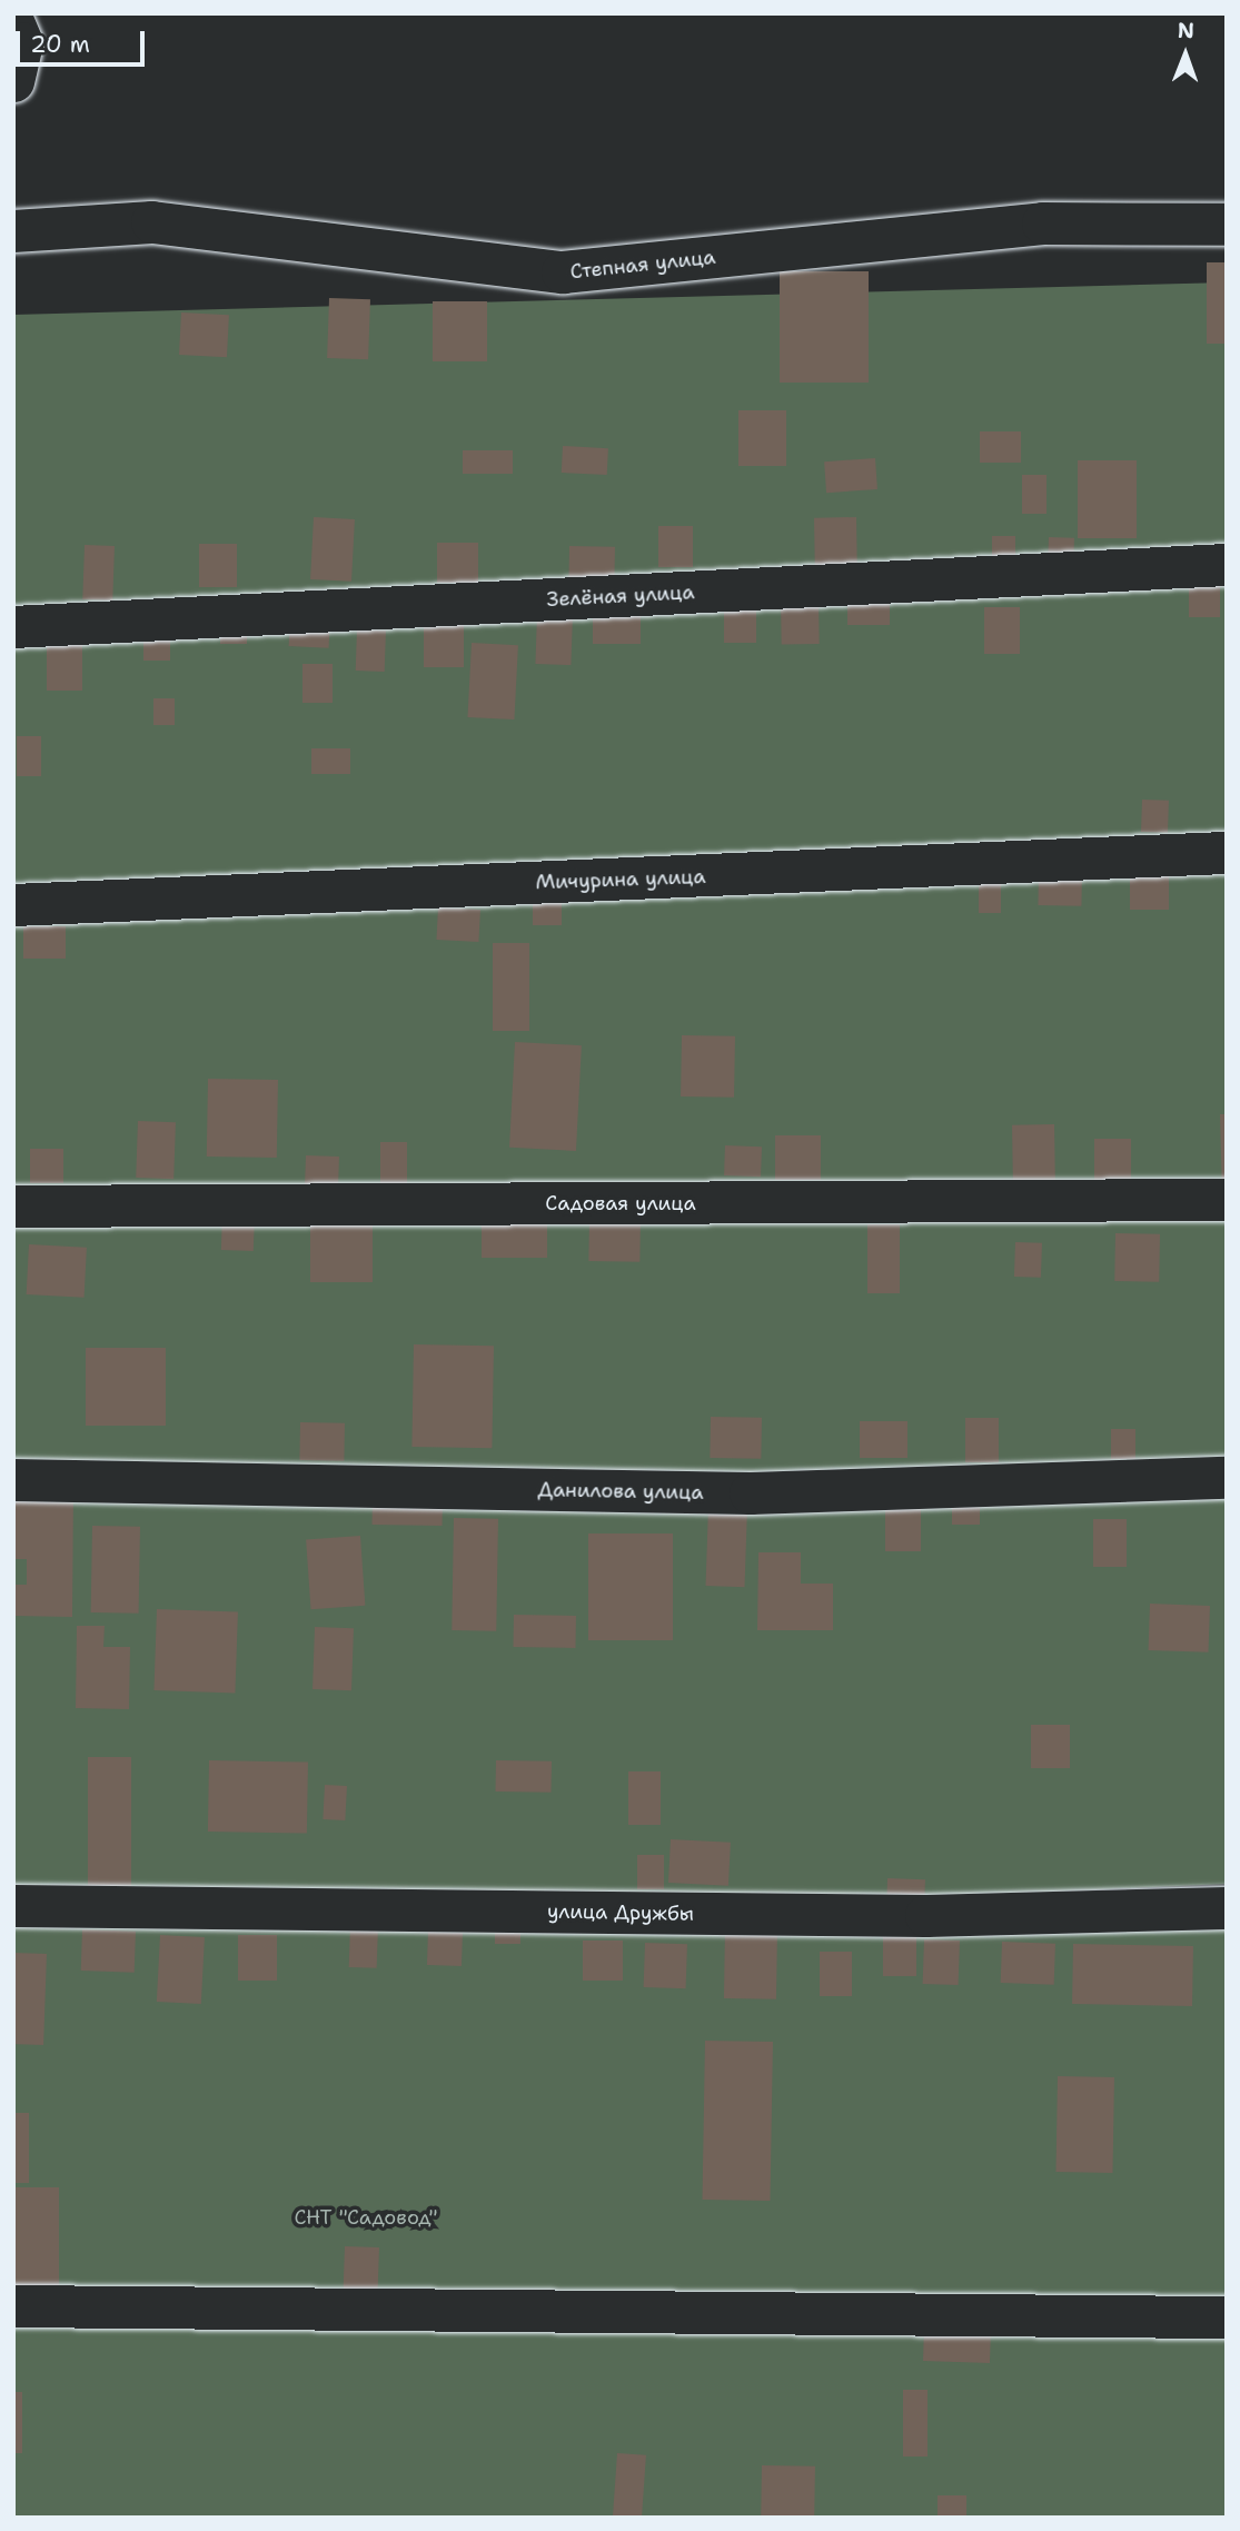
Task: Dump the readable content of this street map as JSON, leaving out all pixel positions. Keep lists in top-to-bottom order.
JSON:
{
  "streets": {
    "street": [
      "Степная улица",
      "Зелёная улица",
      "Мичурина улица",
      "Садовая улица",
      "Данилова улица",
      "улица Дружбы"
    ]
  },
  "parks": ["СНТ \"Садовод\""],
  "scale_bar": "20 m",
  "north": "top"
}
